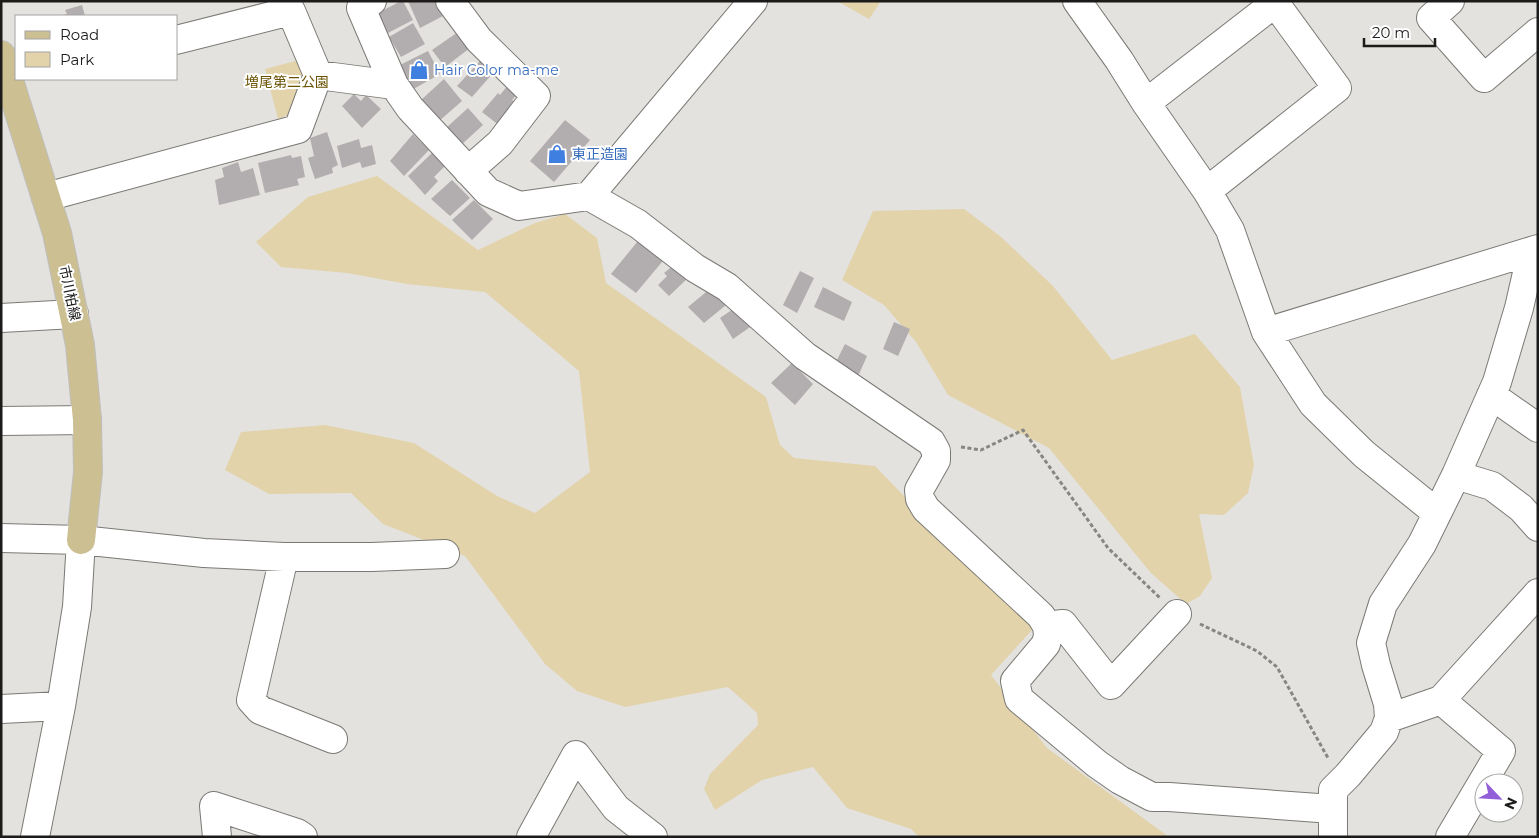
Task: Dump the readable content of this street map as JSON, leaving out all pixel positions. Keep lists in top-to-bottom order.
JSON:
{
  "streets": {
    "main road": ["市川柏線"]
  },
  "parks": ["増尾第二公園"],
  "places": {
    "shop": ["Hair Color ma-me", "東正造園"]
  },
  "legend": ["Road", "Park"],
  "scale_bar": "20 m",
  "north": "bottom right"
}
